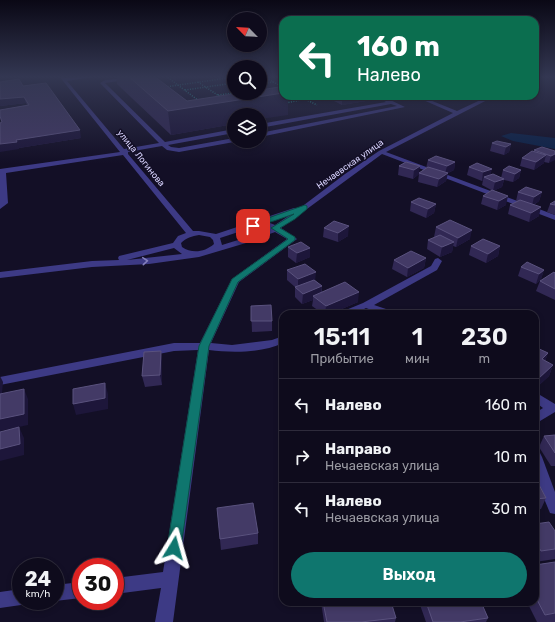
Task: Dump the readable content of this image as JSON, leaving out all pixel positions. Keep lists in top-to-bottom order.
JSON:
{
  "streets": {
    "street": ["улица Логинова", "Нечаевская улица"]
  },
  "north": "top left",
  "page": {
    "turn": ["160 m", "Налево"],
    "eta": [
      "15:11",
      "Прибытие",
      "1",
      "мин",
      "230",
      "m"
    ],
    "list": [
      {
        "name": "Налево",
        "value": "160 m"
      },
      {
        "name": "Направо",
        "note": "Нечаевская улица",
        "value": "10 m"
      },
      {
        "name": "Налево",
        "note": "Нечаевская улица",
        "value": "30 m"
      }
    ],
    "buttons": "Выход",
    "speed": "24 km/h",
    "limit": "30"
  }
}
